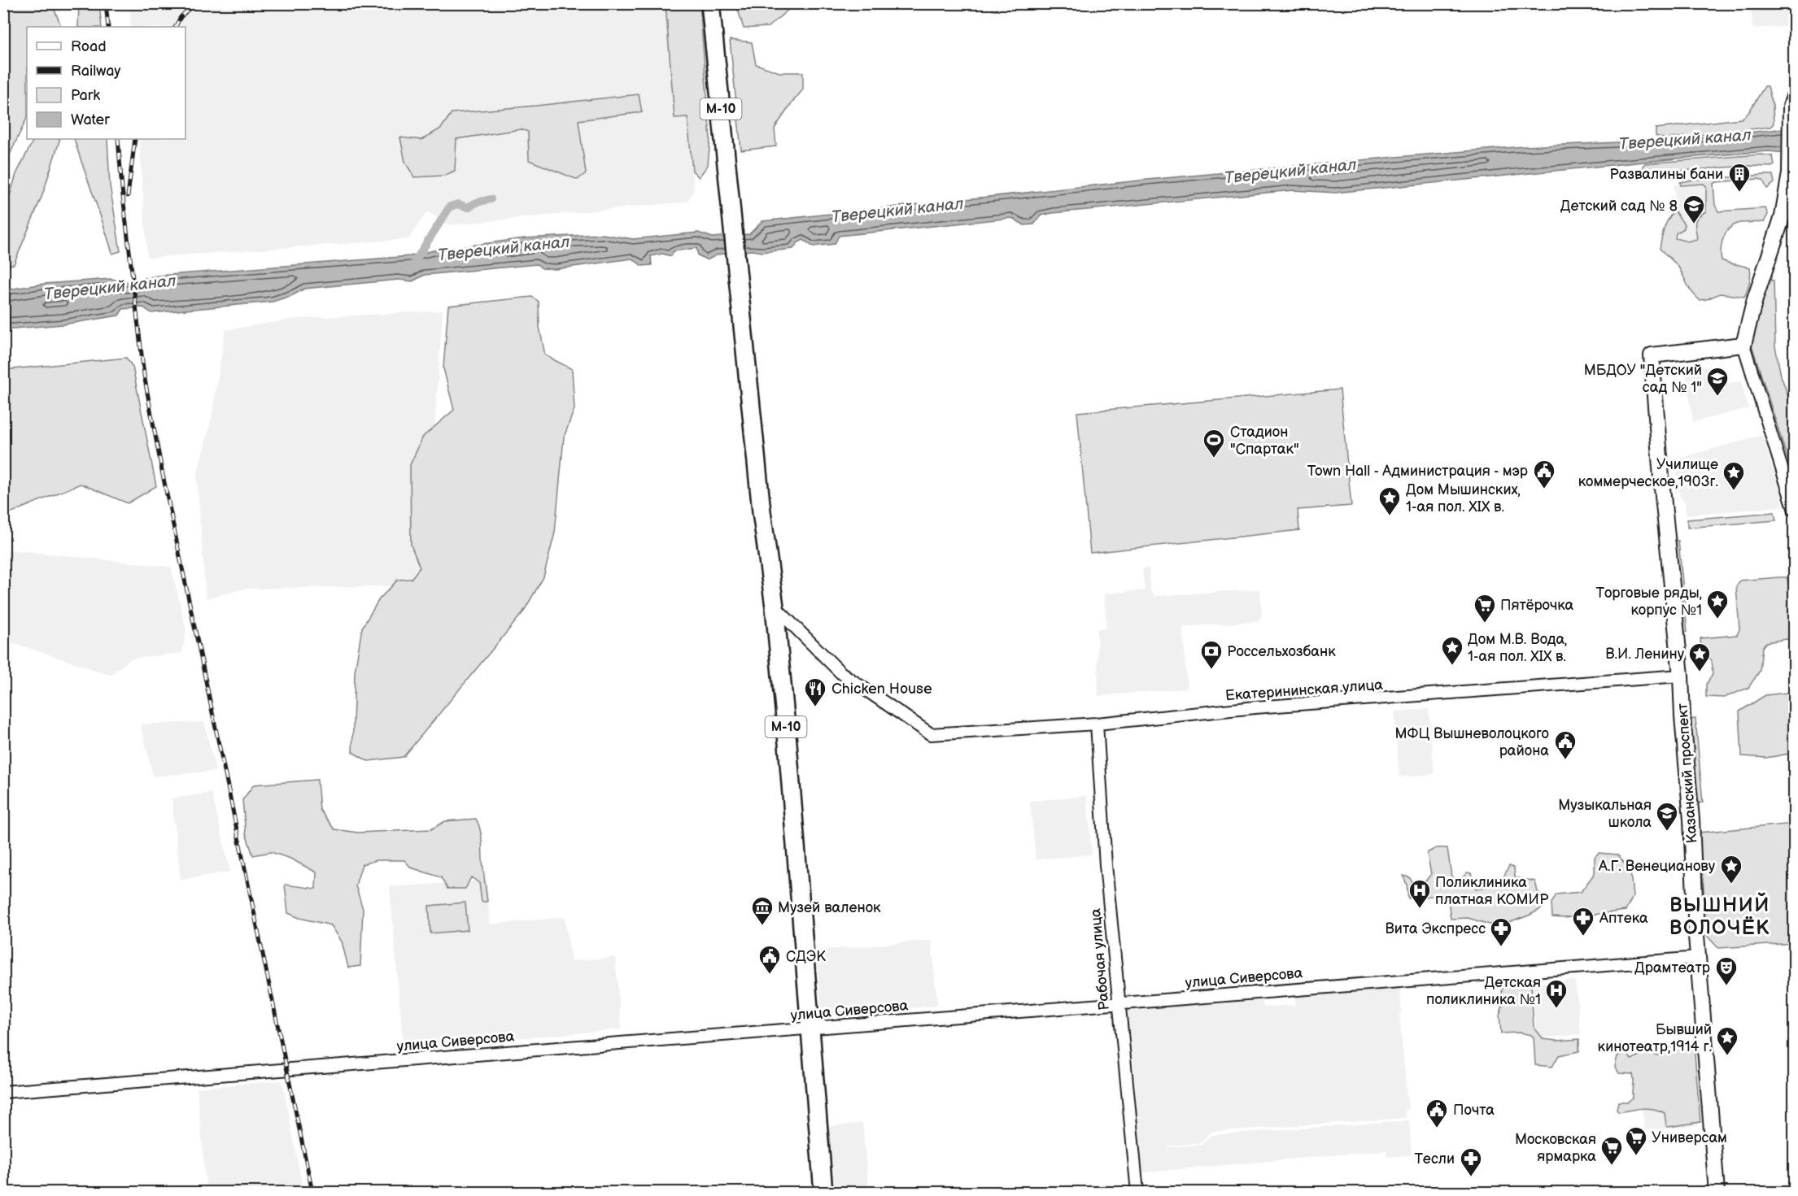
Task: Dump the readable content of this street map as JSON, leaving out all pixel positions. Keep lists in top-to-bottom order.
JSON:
{
  "streets": {
    "highway": ["М-10"],
    "main road": ["Казанский проспект"],
    "street": ["Екатерининская улица", "Рабочая улица", "улица Сиверсова"]
  },
  "crossings": [
    ["М-10", "Екатерининская улица"],
    ["М-10", "улица Сиверсова"],
    ["Екатерининская улица", "Казанский проспект"],
    ["Екатерининская улица", "Рабочая улица"],
    ["Казанский проспект", "улица Сиверсова"],
    ["Рабочая улица", "улица Сиверсова"]
  ],
  "districts": ["ВЫШНИЙ ВОЛОЧЁК"],
  "water": ["Тверецкий канал"],
  "places": {
    "building": ["Развалины бани"],
    "school or university": ["Детский сад № 8", "МБДОУ \"Детский сад № 1\"", "Музыкальная школа"],
    "sports": ["Стадион \"Спартак\""],
    "public building": [
      "Town Hall - Администрация - мэр",
      "МФЦ Вышневолоцкого района",
      "СДЭК",
      "Почта"
    ],
    "place": [
      "Училище коммерческое,1903г.",
      "Дом Мышинских, 1-ая пол. XIX в.",
      "Торговые ряды, корпус №1",
      "Дом М.В. Вода, 1-ая пол. XIX в.",
      "В.И. Ленину",
      "А.Г. Венецианову",
      "Бывший кинотеатр,1914 г."
    ],
    "supermarket": ["Пятёрочка", "Универсам", "Московская ярмарка"],
    "bank": ["Россельхозбанк"],
    "restaurant": ["Chicken House"],
    "hospital": ["Поликлиника платная КОМИР", "Детская поликлиника №1"],
    "museum": ["Музей валенок"],
    "pharmacy": ["Аптека", "Вита Экспресс", "Тесли"],
    "theatre": ["Драмтеатр"]
  },
  "legend": [
    "Road",
    "Railway",
    "Park",
    "Water"
  ]
}
